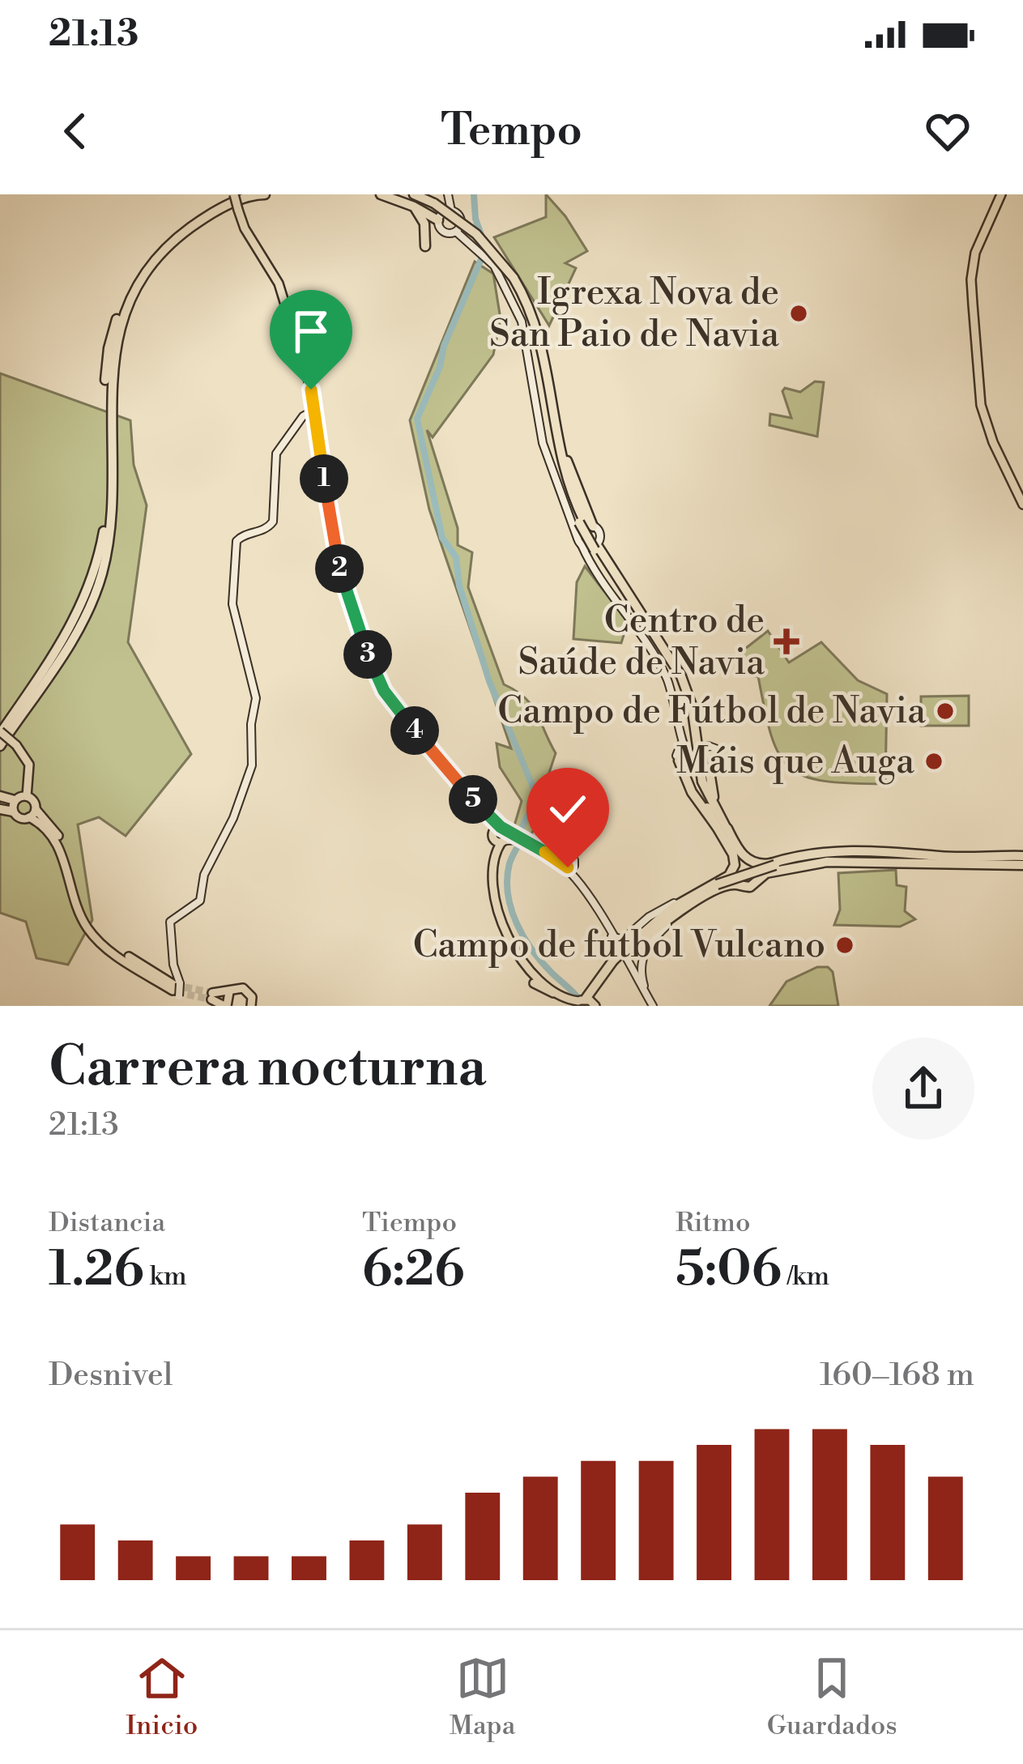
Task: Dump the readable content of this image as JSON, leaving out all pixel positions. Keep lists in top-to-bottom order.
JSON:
{
  "places": {
    "other": [
      "Igrexa Nova de San Paio de Navia",
      "Campo de Fútbol de Navia",
      "Máis que Auga",
      "Campo de futbol Vulcano"
    ],
    "health": ["Centro de Saúde de Navia"]
  },
  "page": {
    "status": "21:13",
    "header": "Tempo",
    "pins": [
      "1",
      "2",
      "3",
      "4",
      "5"
    ],
    "heading": ["Carrera nocturna", "21:13"],
    "stats": [
      ["Distancia", "1.26 km"],
      ["Tiempo", "6:26"],
      ["Ritmo", "5:06 /km"]
    ],
    "chart": ["Desnivel", "160–168 m"],
    "tabs": ["Inicio", "Mapa", "Guardados"]
  }
}
